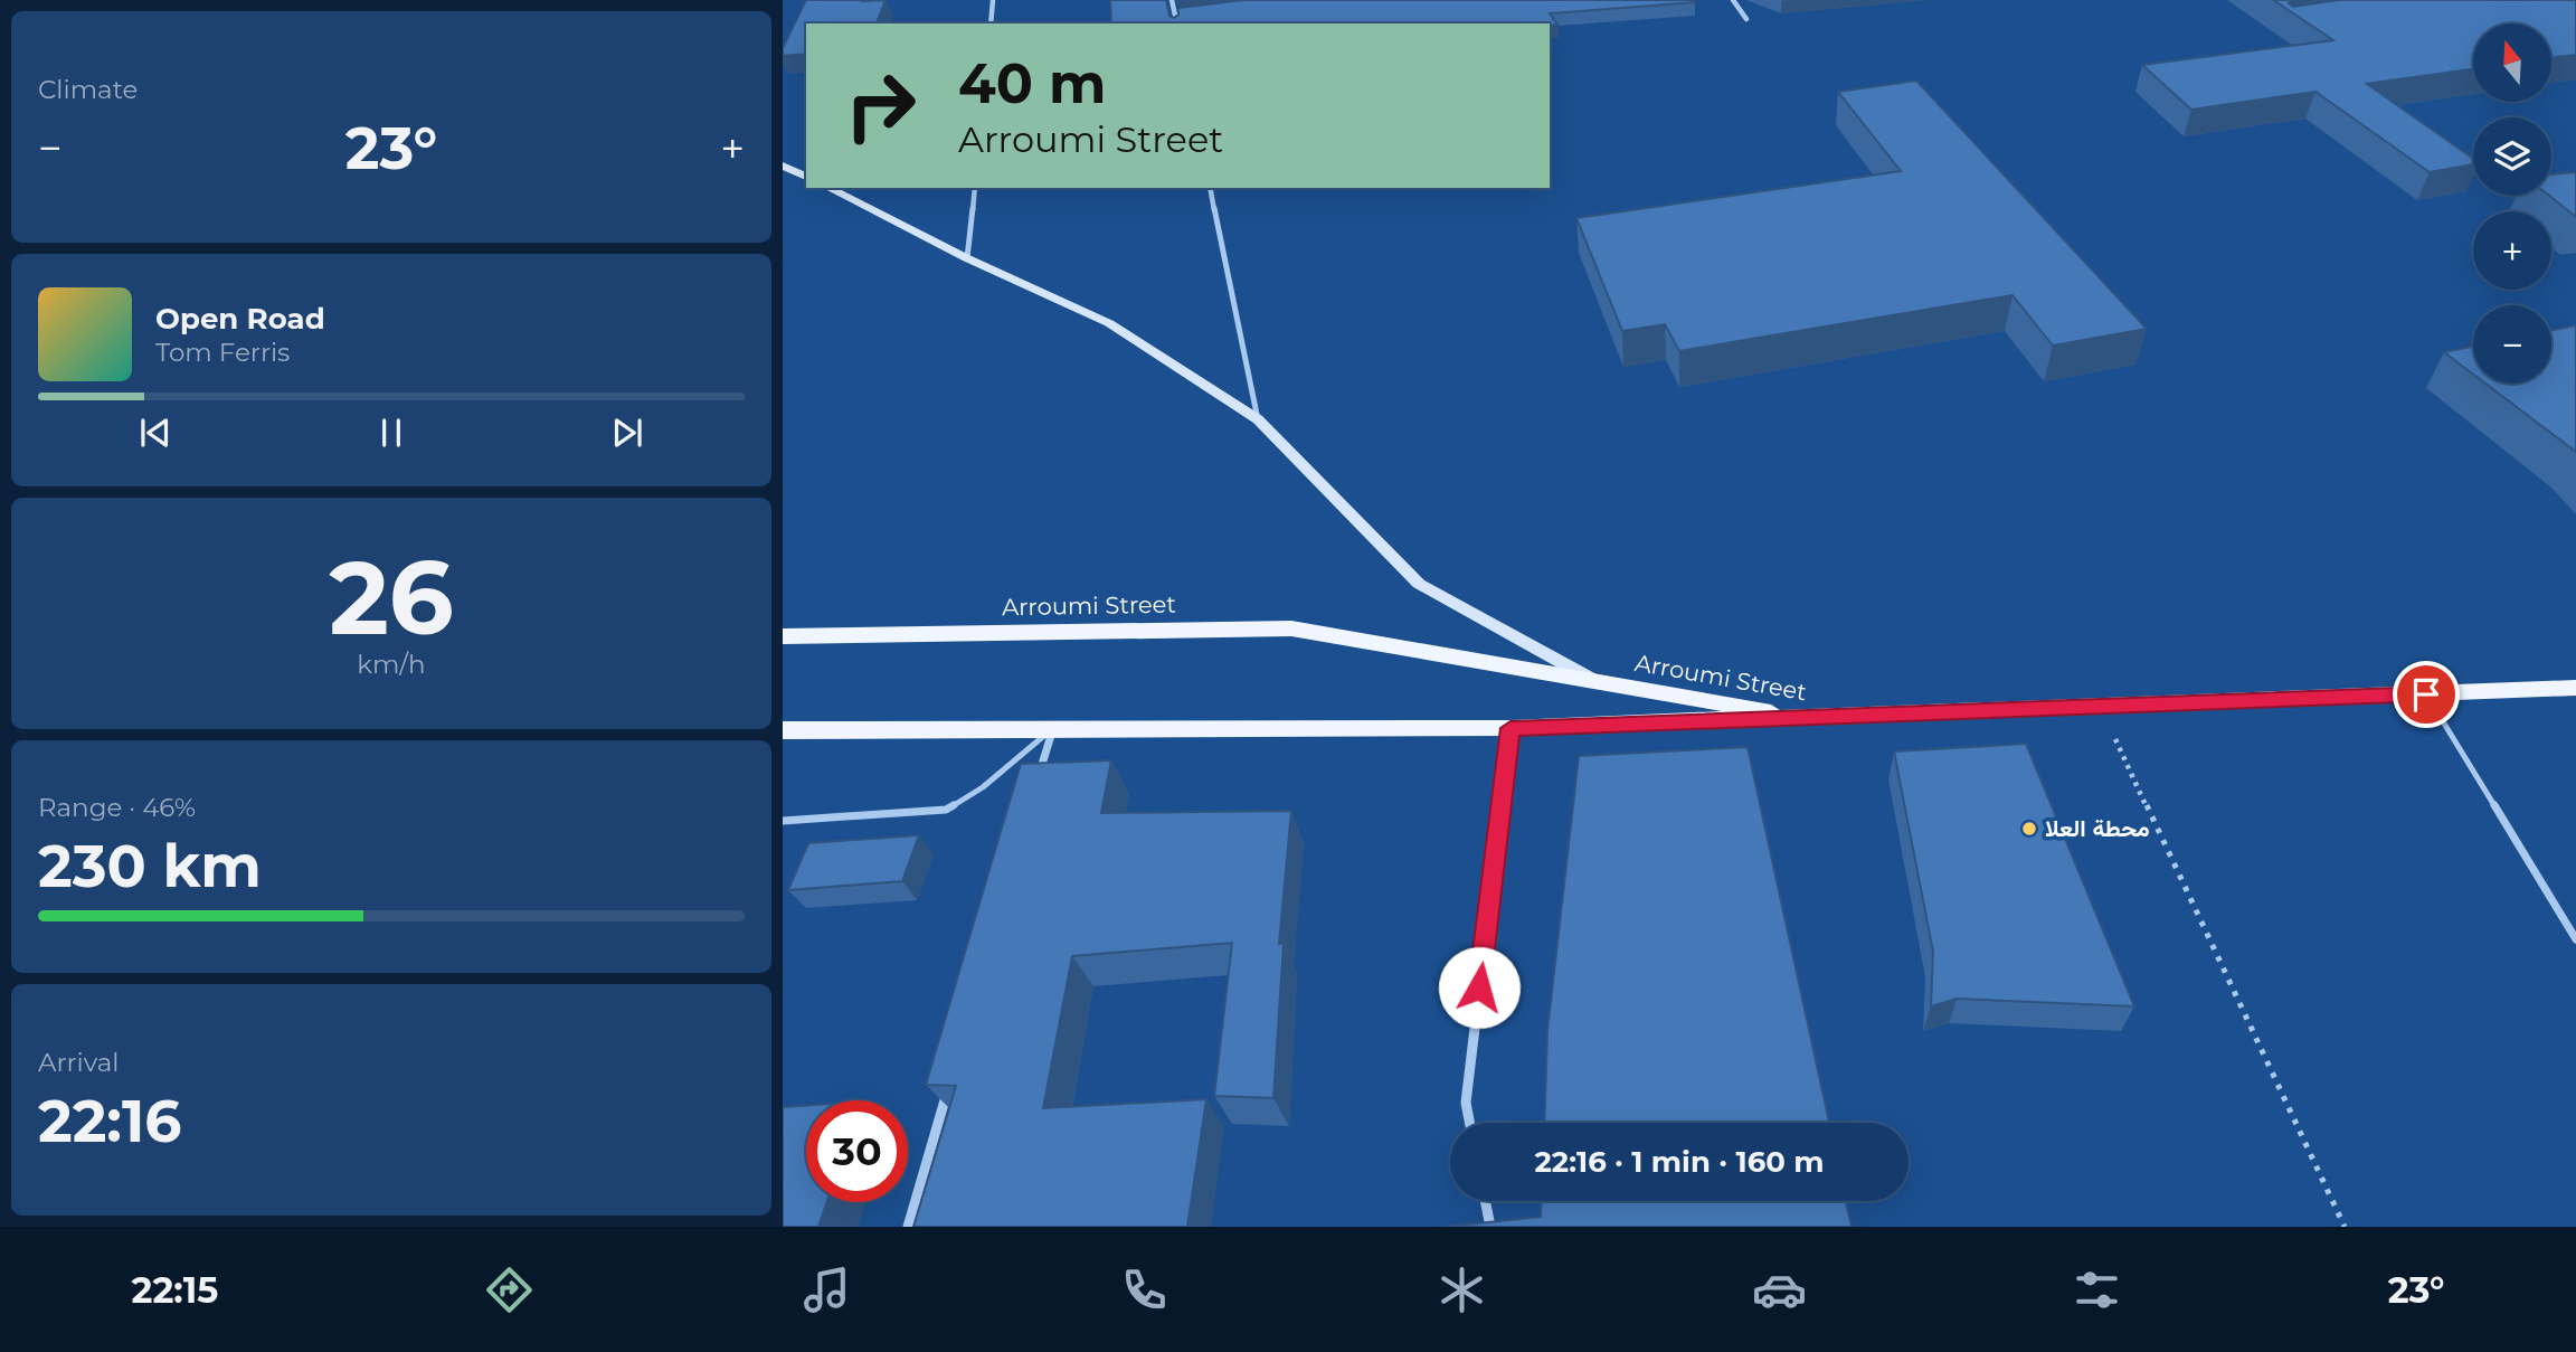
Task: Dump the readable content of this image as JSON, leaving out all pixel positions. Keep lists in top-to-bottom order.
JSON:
{
  "streets": {
    "main road": ["Arroumi Street"]
  },
  "places": ["محطة العلا"],
  "north": "top",
  "page": {
    "tile": [
      "Climate",
      ["26", "km/h"],
      ["Range · 46%", "230 km"],
      ["Arrival", "22:16"]
    ],
    "map_buttons": ["+", "−"],
    "turn": ["40 m", "Arroumi Street"],
    "heat": ["−", "23°", "+"],
    "song": ["Open Road", "Tom Ferris"],
    "limit": "30",
    "trip": "22:16 · 1 min · 160 m",
    "tabs": ["22:15", "23°"]
  }
}
